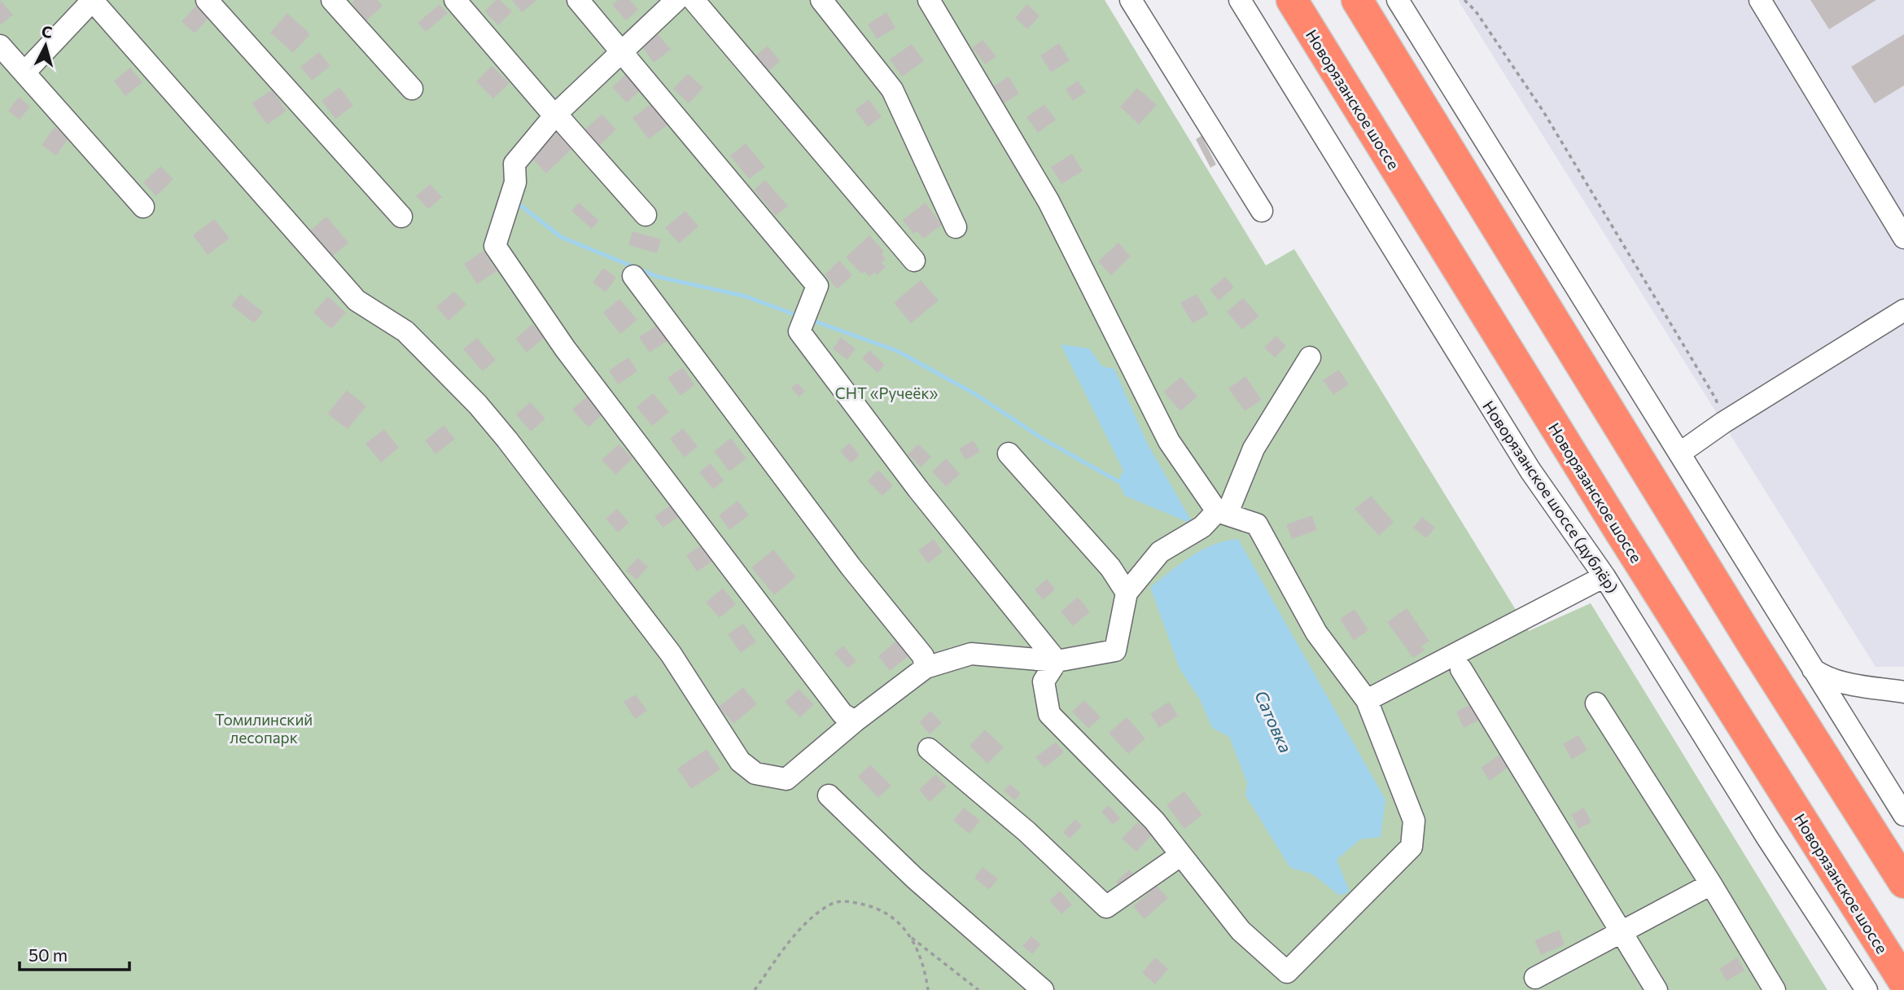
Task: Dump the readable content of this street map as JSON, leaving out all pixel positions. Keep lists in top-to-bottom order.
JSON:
{
  "streets": {
    "highway": ["Новорязанское шоссе"],
    "street": ["Новорязанское шоссе (дублёр)"]
  },
  "water": ["Сатовка"],
  "parks": ["СНТ «Ручеёк»", "Томилинский лесопарк"],
  "scale_bar": "50 m",
  "north": "top"
}
